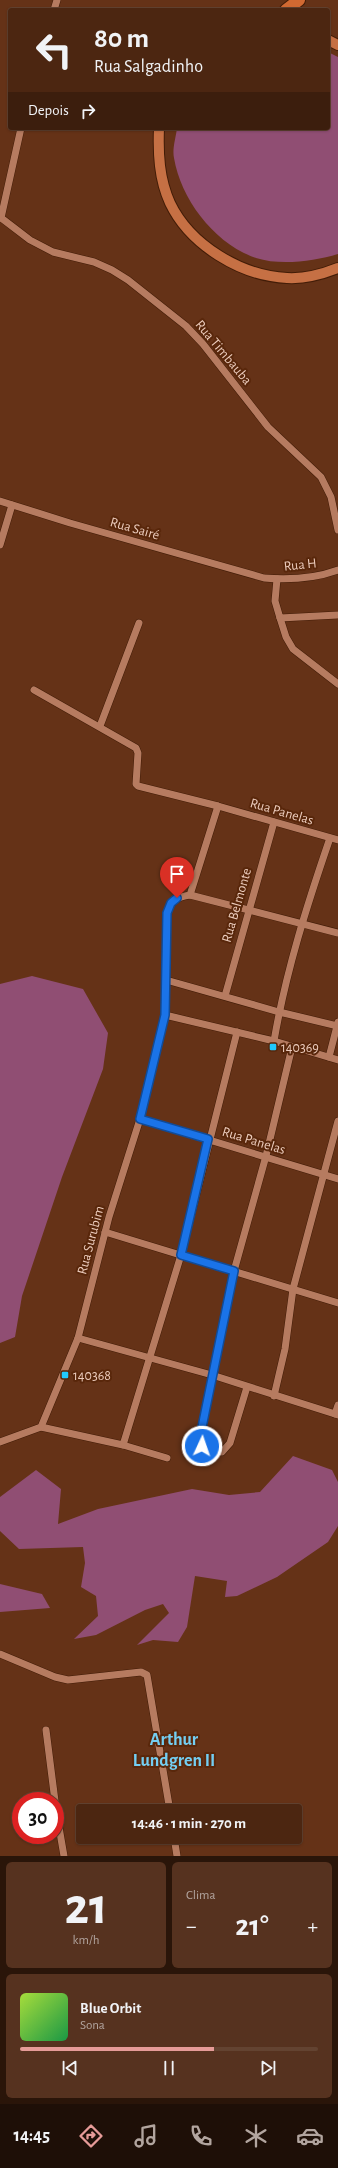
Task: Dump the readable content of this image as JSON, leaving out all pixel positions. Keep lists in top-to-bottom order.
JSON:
{
  "streets": {
    "street": [
      "Rua Timbauba",
      "Rua Sairé",
      "Rua H",
      "Rua Panelas",
      "Rua Belmonte",
      "Rua Surubim"
    ]
  },
  "crossings": [
    ["Rua Sairé", "Rua H"],
    ["Rua Panelas", "Rua Belmonte"],
    ["Rua Panelas", "Rua Surubim"]
  ],
  "districts": ["Arthur Lundgren II"],
  "places": {
    "transit": ["140369", "140368"]
  },
  "page": {
    "turn": ["80 m", "Rua Salgadinho"],
    "then": "Depois",
    "limit": "30",
    "trip": "14:46 · 1 min · 270 m",
    "tile": [
      ["21", "km/h"],
      "Clima"
    ],
    "heat": ["−", "21°", "+"],
    "song": ["Blue Orbit", "Sona"],
    "tabs": "14:45"
  }
}
